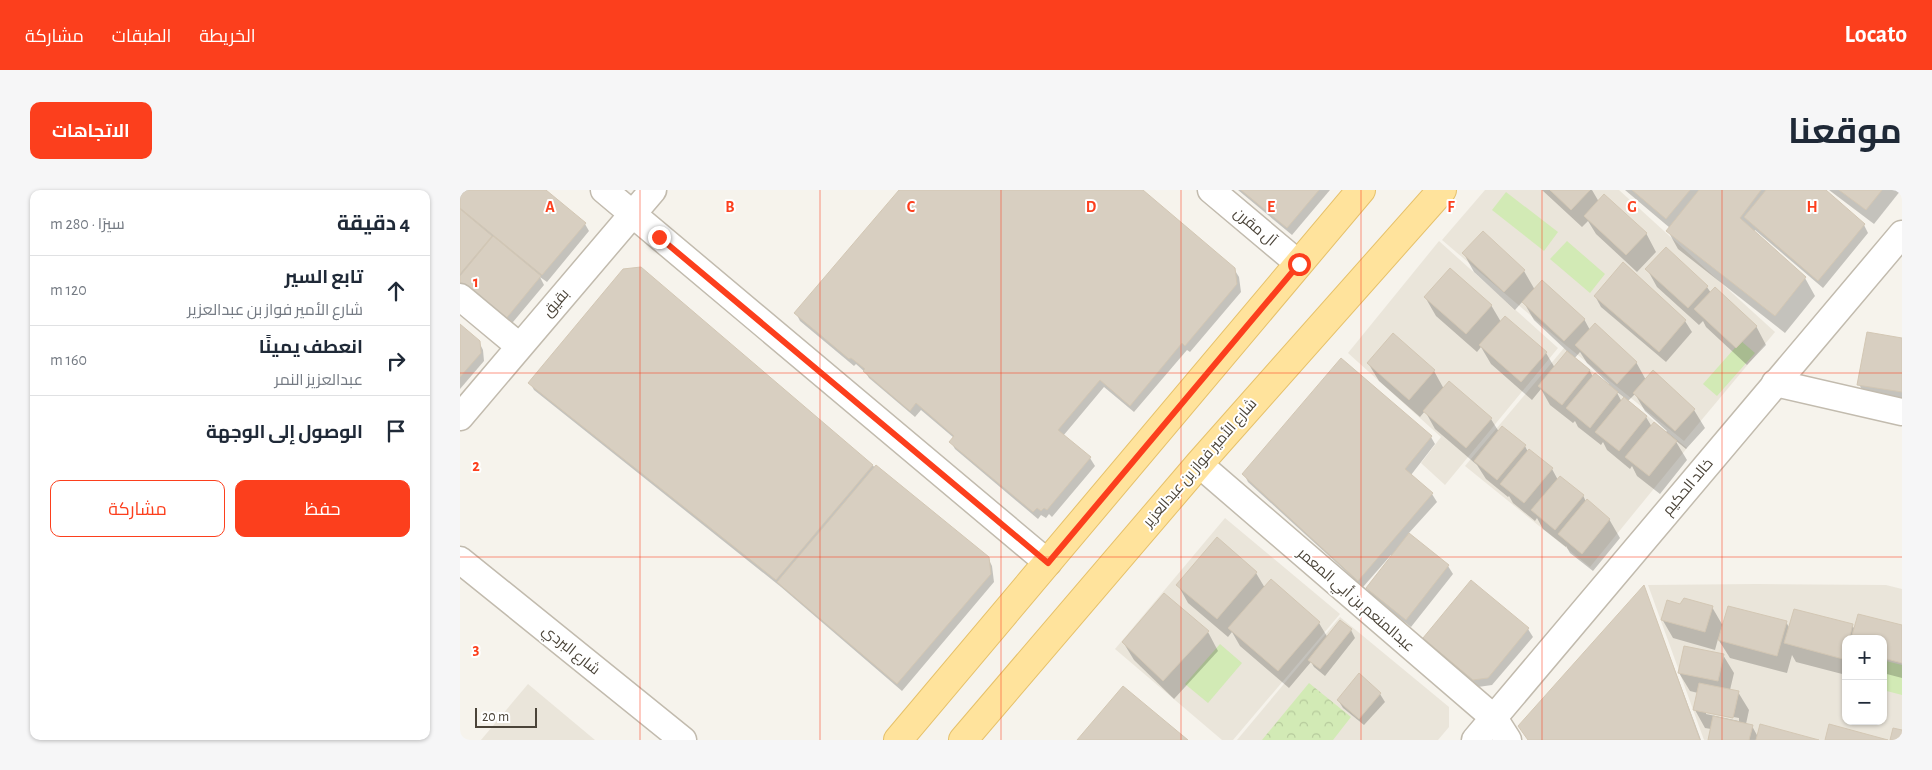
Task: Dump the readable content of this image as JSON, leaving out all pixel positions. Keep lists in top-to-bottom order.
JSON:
{
  "streets": {
    "main road": ["شارع الأمير فواز بن عبدالعزير"],
    "street": [
      "آل مقرن",
      "بقيق",
      "خالد الحكيم",
      "عبدالمنعم بن أبي المعمر",
      "شارع البردي"
    ]
  },
  "crossings": [
    ["شارع الأمير فواز بن عبدالعزير", "عبدالمنعم بن أبي المعمر"],
    ["خالد الحكيم", "عبدالمنعم بن أبي المعمر"]
  ],
  "scale_bar": "20 m",
  "page": {
    "header": "Locato",
    "nav": ["الخريطة", "الطبقات", "مشاركة"],
    "title": "موقعنا",
    "buttons": [
      "الاتجاهات",
      ["حفظ", "مشاركة"]
    ],
    "heading": ["4 دقيقة", "سيرًا · 280 m"],
    "list": [
      ["تابع السير", "شارع الأمير فواز بن عبدالعزير", "120 m"],
      ["انعطف يمينًا", "عبدالعزيز النمر", "160 m"],
      "الوصول إلى الوجهة"
    ],
    "map_buttons": ["+", "−"],
    "scale": "20 m"
  },
  "grid": {
    "columns": [
      "A",
      "B",
      "C",
      "D",
      "E",
      "F",
      "G",
      "H"
    ],
    "rows": ["1", "2", "3"]
  }
}
